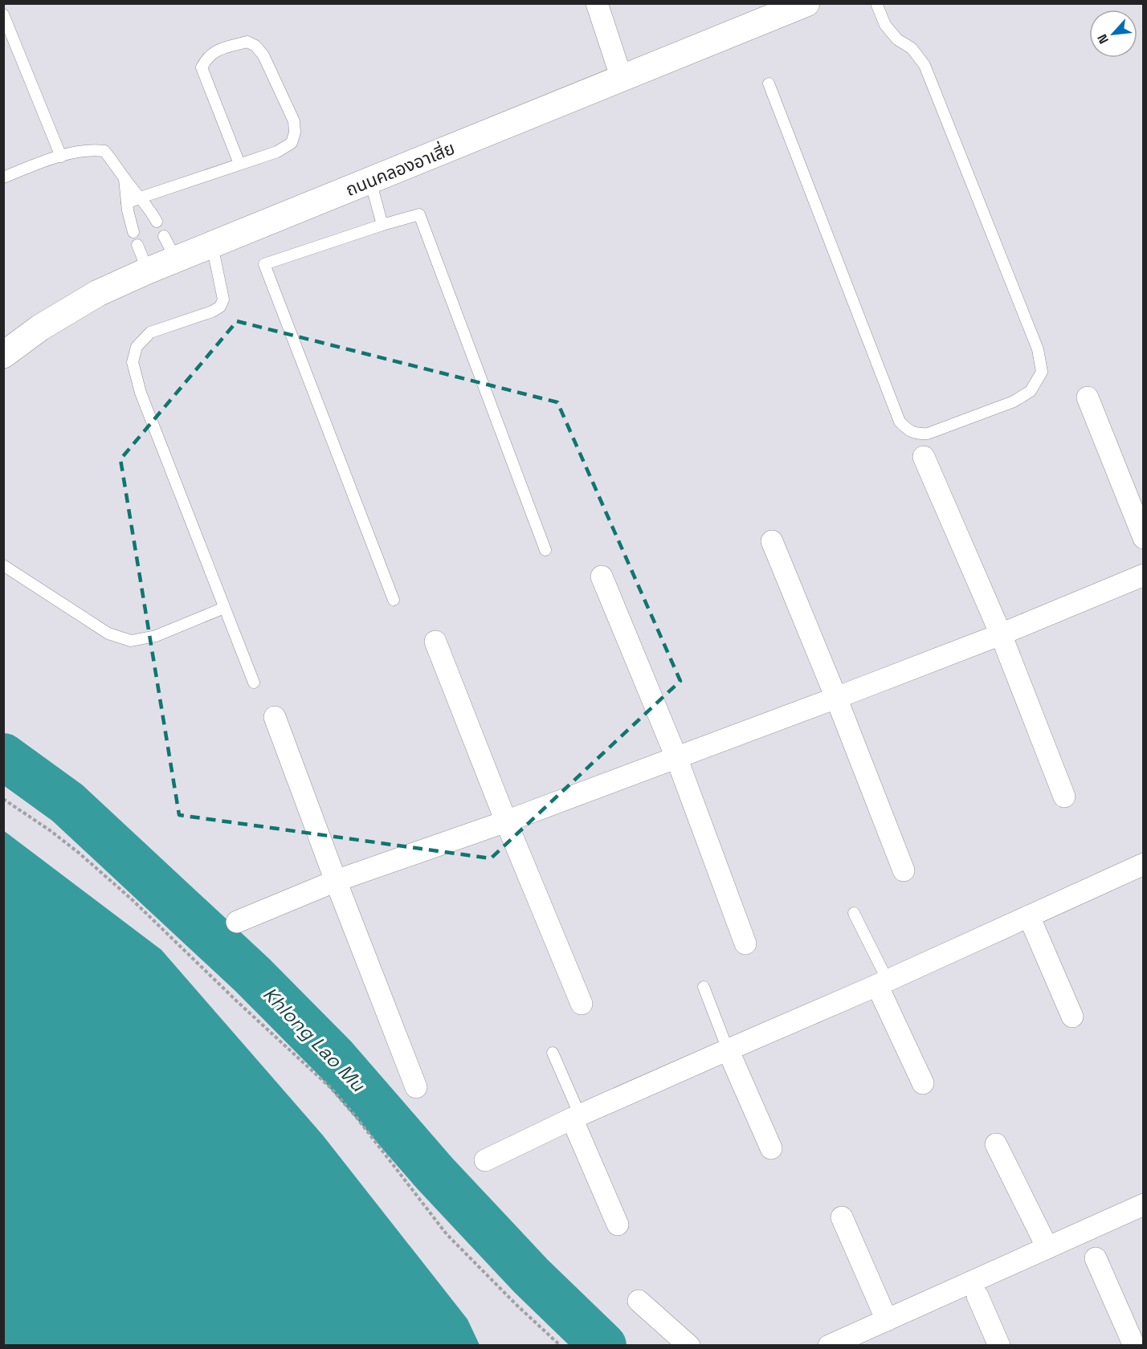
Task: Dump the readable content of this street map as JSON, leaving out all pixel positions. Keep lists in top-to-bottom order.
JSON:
{
  "streets": {
    "street": ["ถนนคลองอาเสี่ย"]
  },
  "water": ["Khlong Lao Mu"],
  "north": "bottom left"
}
